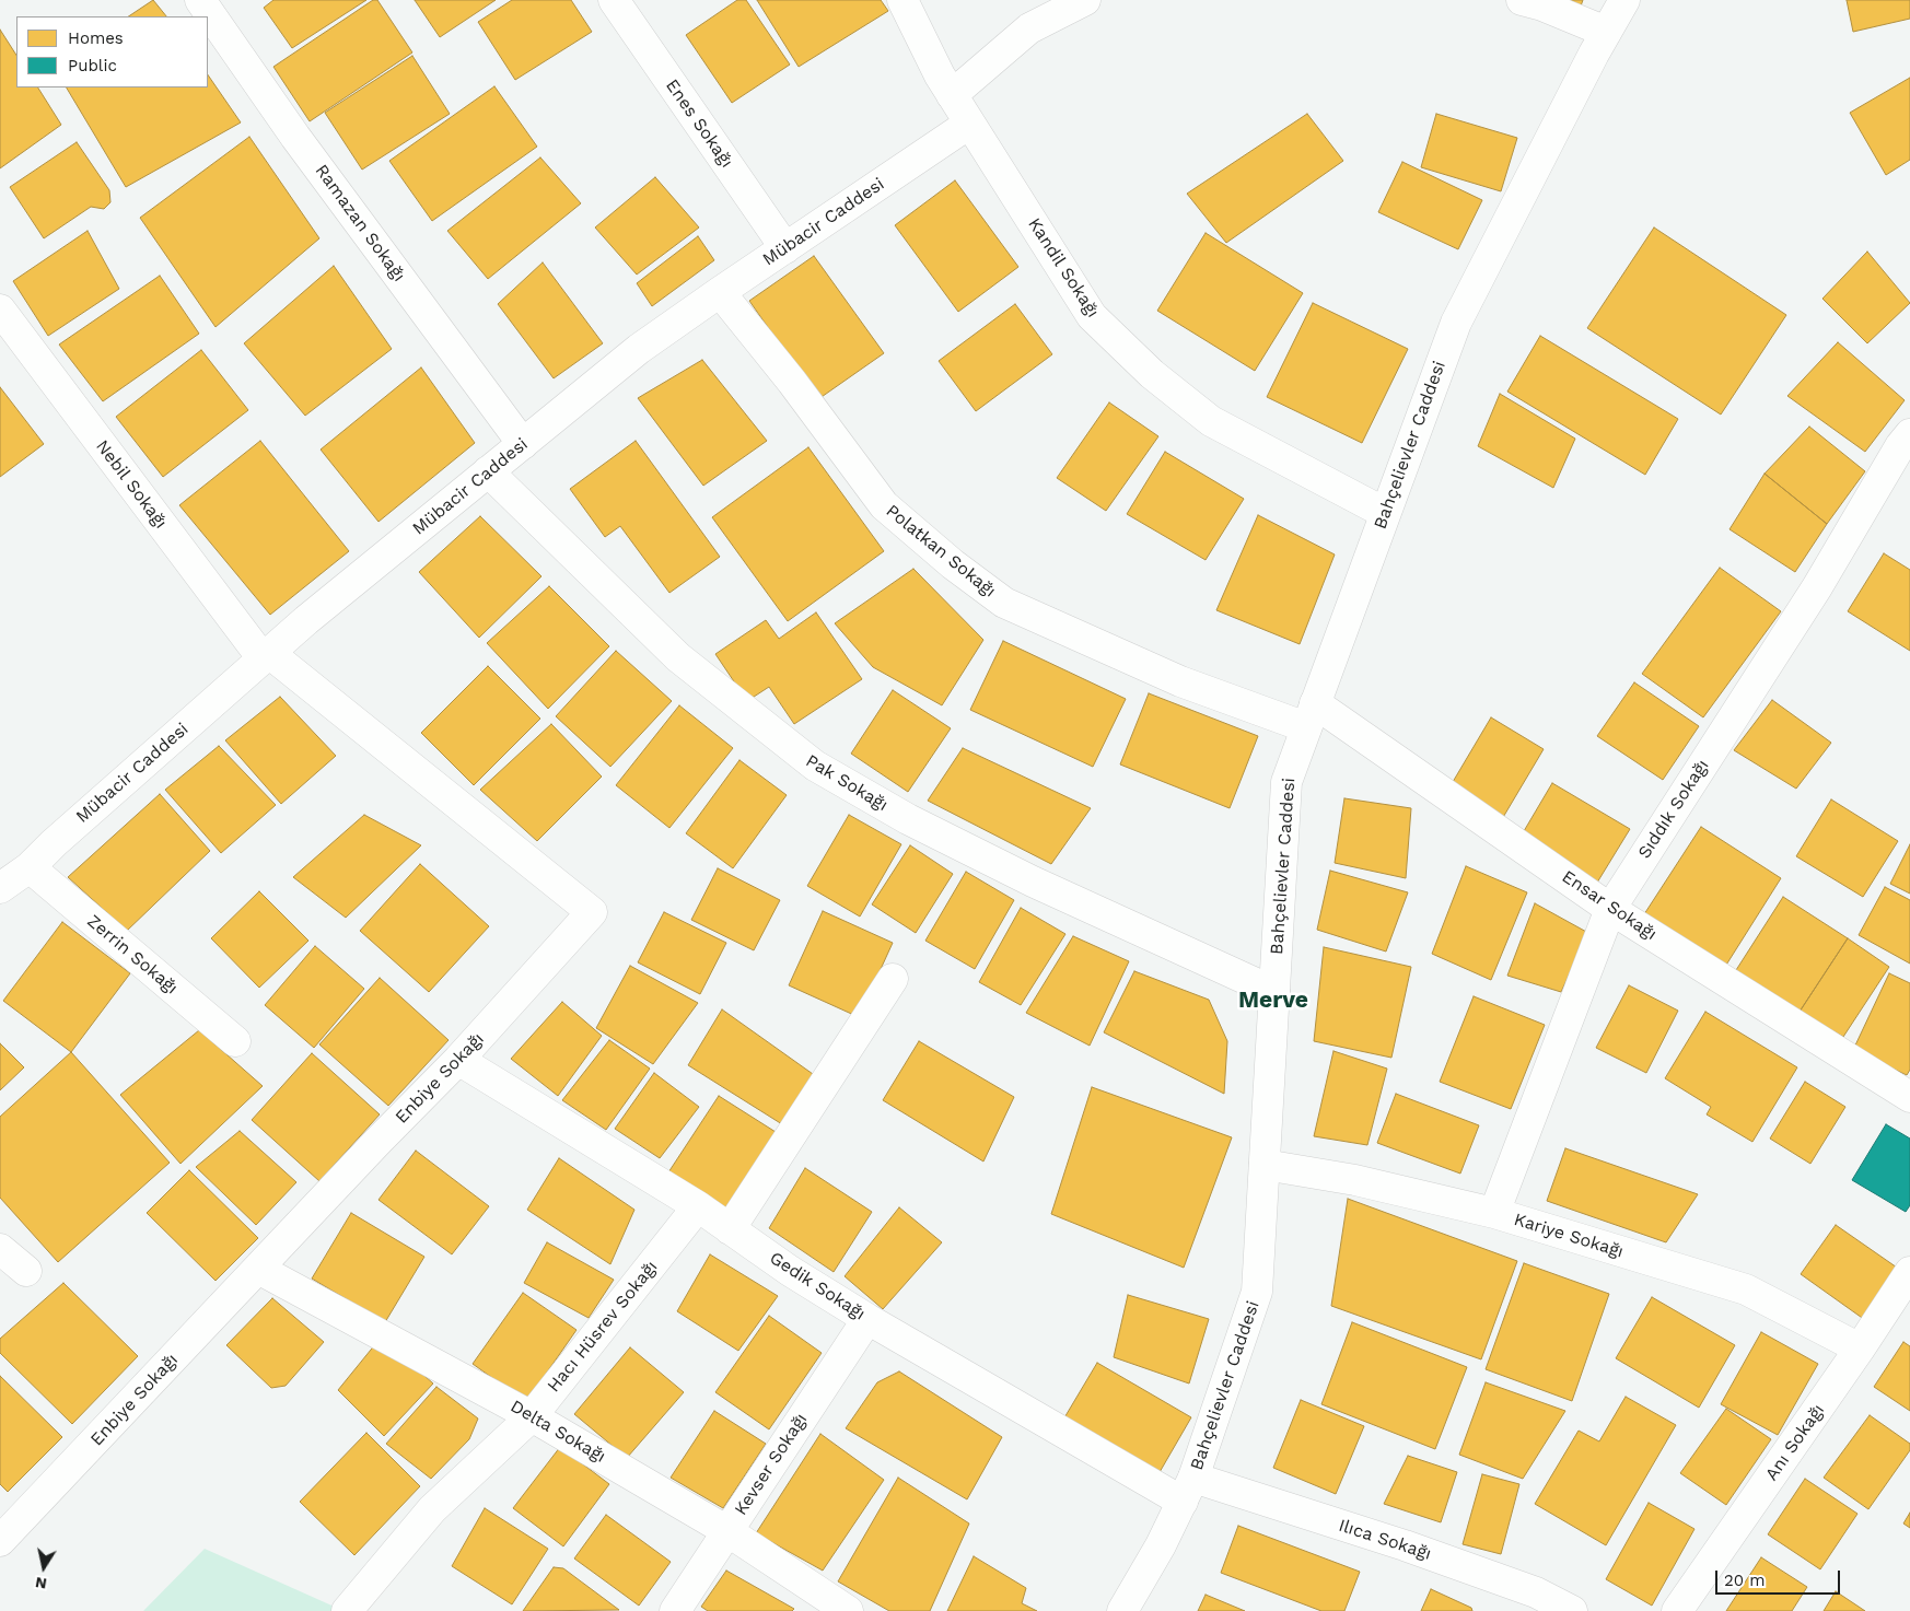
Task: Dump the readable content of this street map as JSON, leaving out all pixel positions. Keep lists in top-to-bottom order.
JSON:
{
  "streets": {
    "street": [
      "Enes Sokağı",
      "Mübacir Caddesi",
      "Ramazan Sokağı",
      "Kandil Sokağı",
      "Bahçelievler Caddesi",
      "Nebil Sokağı",
      "Polatkan Sokağı",
      "Pak Sokağı",
      "Sıddık Sokağı",
      "Ensar Sokağı",
      "Zerrin Sokağı",
      "Enbiye Sokağı",
      "Kariye Sokağı",
      "Gedik Sokağı",
      "Hacı Hüsrev Sokağı",
      "Delta Sokağı",
      "Anı Sokağı",
      "Kevser Sokağı",
      "Ilıca Sokağı"
    ]
  },
  "crossings": [
    ["Enes Sokağı", "Mübacir Caddesi"],
    ["Mübacir Caddesi", "Ramazan Sokağı"],
    ["Mübacir Caddesi", "Kandil Sokağı"],
    ["Mübacir Caddesi", "Nebil Sokağı"],
    ["Mübacir Caddesi", "Polatkan Sokağı"],
    ["Mübacir Caddesi", "Pak Sokağı"],
    ["Mübacir Caddesi", "Zerrin Sokağı"],
    ["Mübacir Caddesi", "Enbiye Sokağı"],
    ["Kandil Sokağı", "Bahçelievler Caddesi"],
    ["Bahçelievler Caddesi", "Polatkan Sokağı"],
    ["Bahçelievler Caddesi", "Pak Sokağı"],
    ["Bahçelievler Caddesi", "Ensar Sokağı"],
    ["Bahçelievler Caddesi", "Kariye Sokağı"],
    ["Bahçelievler Caddesi", "Gedik Sokağı"],
    ["Bahçelievler Caddesi", "Ilıca Sokağı"],
    ["Nebil Sokağı", "Enbiye Sokağı"],
    ["Polatkan Sokağı", "Ensar Sokağı"],
    ["Sıddık Sokağı", "Ensar Sokağı"],
    ["Sıddık Sokağı", "Kariye Sokağı"],
    ["Enbiye Sokağı", "Gedik Sokağı"],
    ["Enbiye Sokağı", "Delta Sokağı"],
    ["Kariye Sokağı", "Anı Sokağı"],
    ["Gedik Sokağı", "Hacı Hüsrev Sokağı"],
    ["Gedik Sokağı", "Kevser Sokağı"],
    ["Gedik Sokağı", "Ilıca Sokağı"],
    ["Hacı Hüsrev Sokağı", "Delta Sokağı"],
    ["Delta Sokağı", "Kevser Sokağı"]
  ],
  "districts": ["Merve"],
  "legend": ["Homes", "Public"],
  "scale_bar": "20 m",
  "north": "bottom"
}
